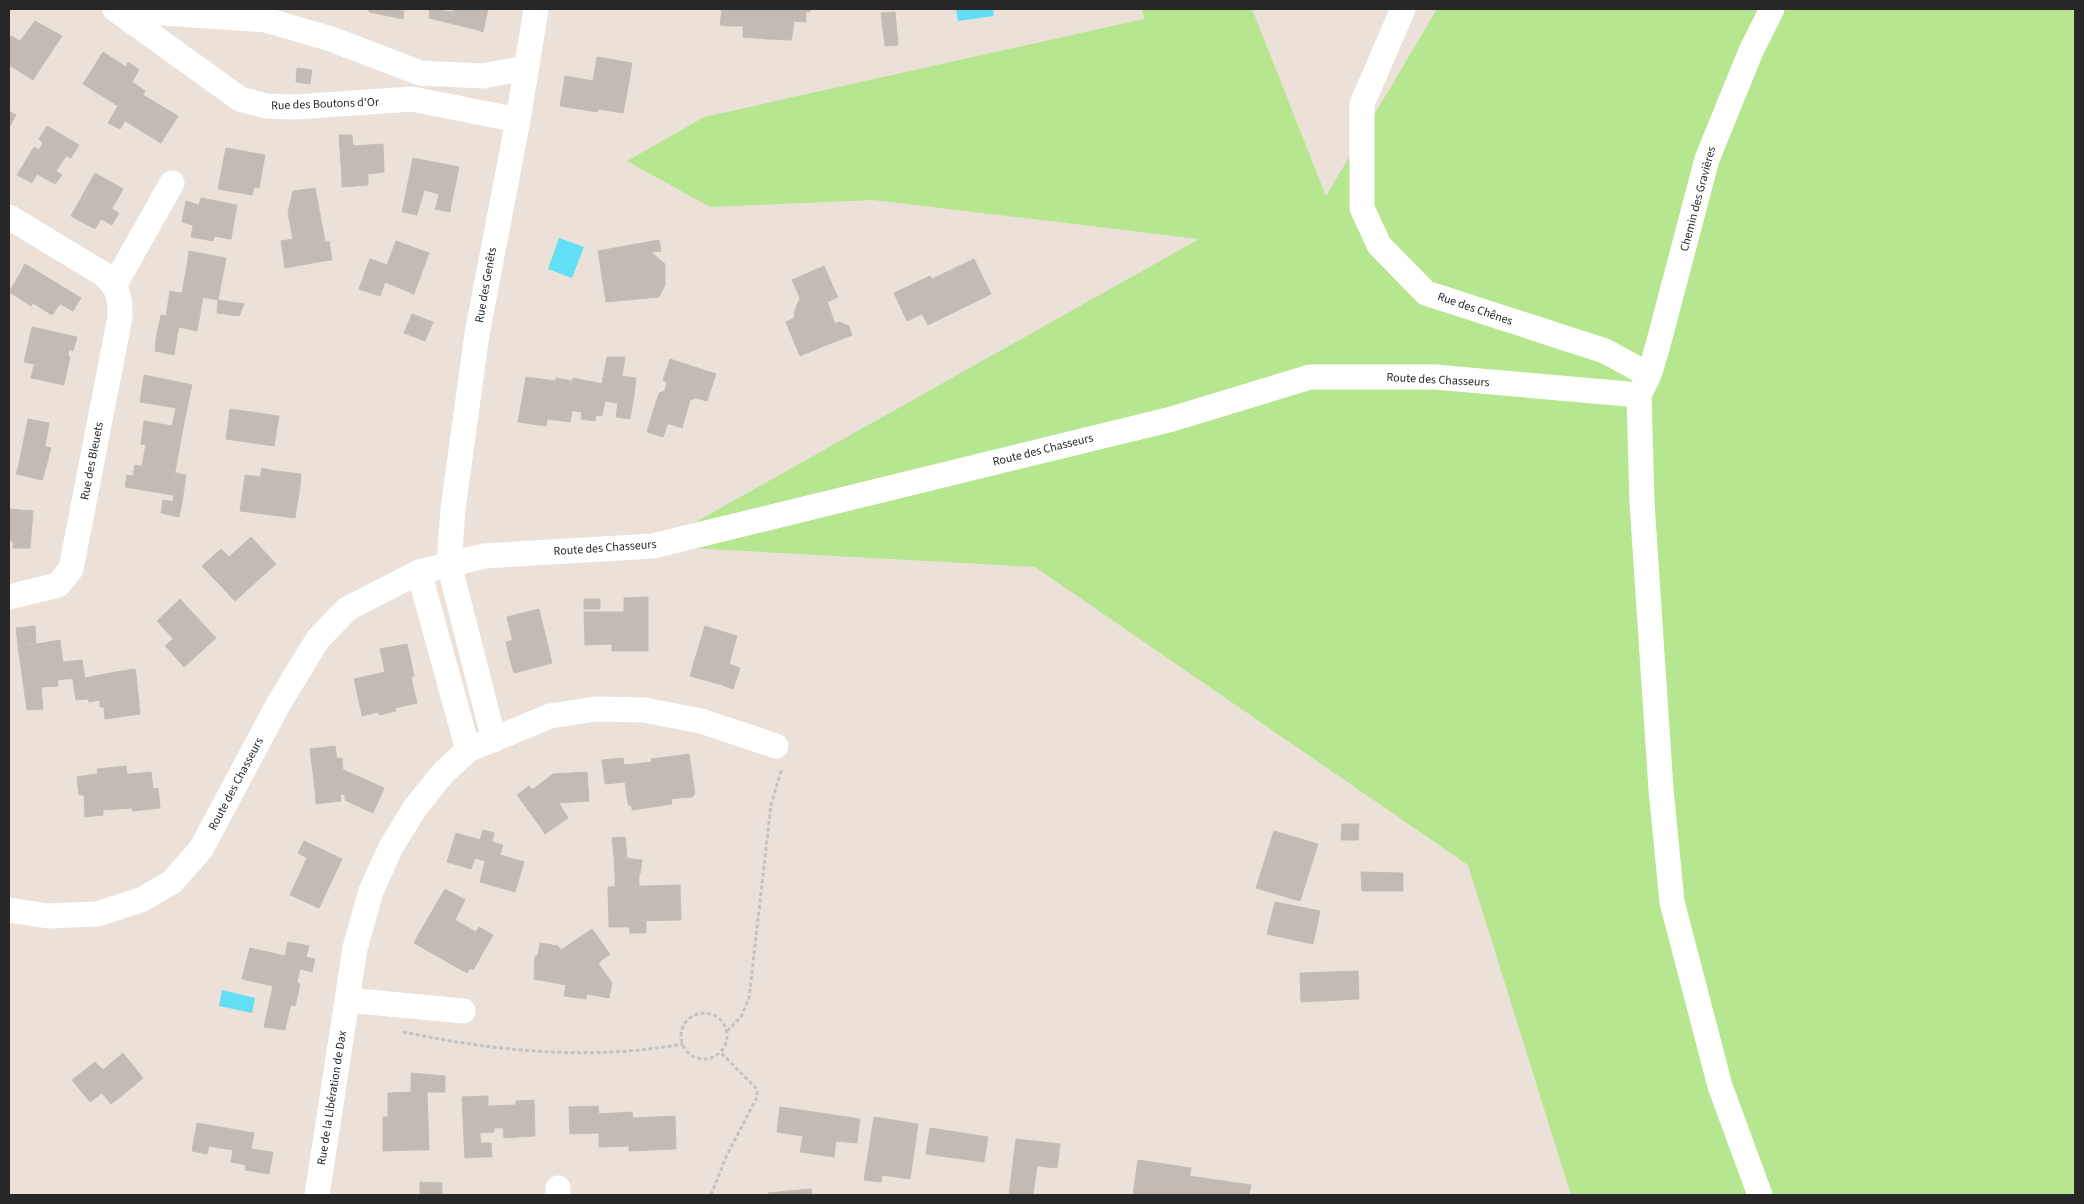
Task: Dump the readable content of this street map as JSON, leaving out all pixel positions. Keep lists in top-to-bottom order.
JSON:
{
  "streets": {
    "street": [
      "Rue des Boutons d'Or",
      "Chemin des Gravières",
      "Rue des Genêts",
      "Rue des Chênes",
      "Route des Chasseurs",
      "Rue des Bleuets",
      "Rue de la Libération de Dax"
    ]
  },
  "crossings": [
    ["Rue des Boutons d'Or", "Rue des Genêts"],
    ["Chemin des Gravières", "Rue des Chênes"],
    ["Chemin des Gravières", "Route des Chasseurs"],
    ["Rue des Genêts", "Route des Chasseurs"],
    ["Rue des Chênes", "Route des Chasseurs"]
  ]
}
